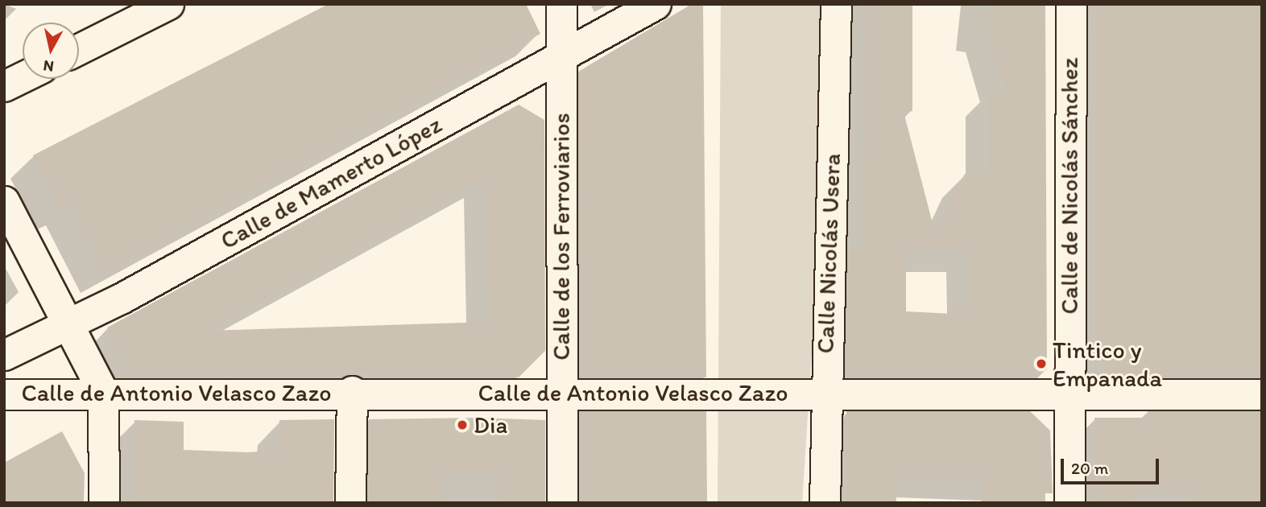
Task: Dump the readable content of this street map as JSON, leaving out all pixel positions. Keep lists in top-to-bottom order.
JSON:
{
  "streets": {
    "street": [
      "Calle de Mamerto López",
      "Calle de Nicolás Sánchez",
      "Calle de los Ferroviarios",
      "Calle Nicolás Usera",
      "Calle de Antonio Velasco Zazo"
    ]
  },
  "crossings": [
    ["Calle de Mamerto López", "Calle de los Ferroviarios"],
    ["Calle de Nicolás Sánchez", "Calle de Antonio Velasco Zazo"],
    ["Calle de los Ferroviarios", "Calle de Antonio Velasco Zazo"],
    ["Calle Nicolás Usera", "Calle de Antonio Velasco Zazo"]
  ],
  "places": ["Tintico y Empanada", "Dia"],
  "scale_bar": "20 m",
  "north": "bottom"
}
